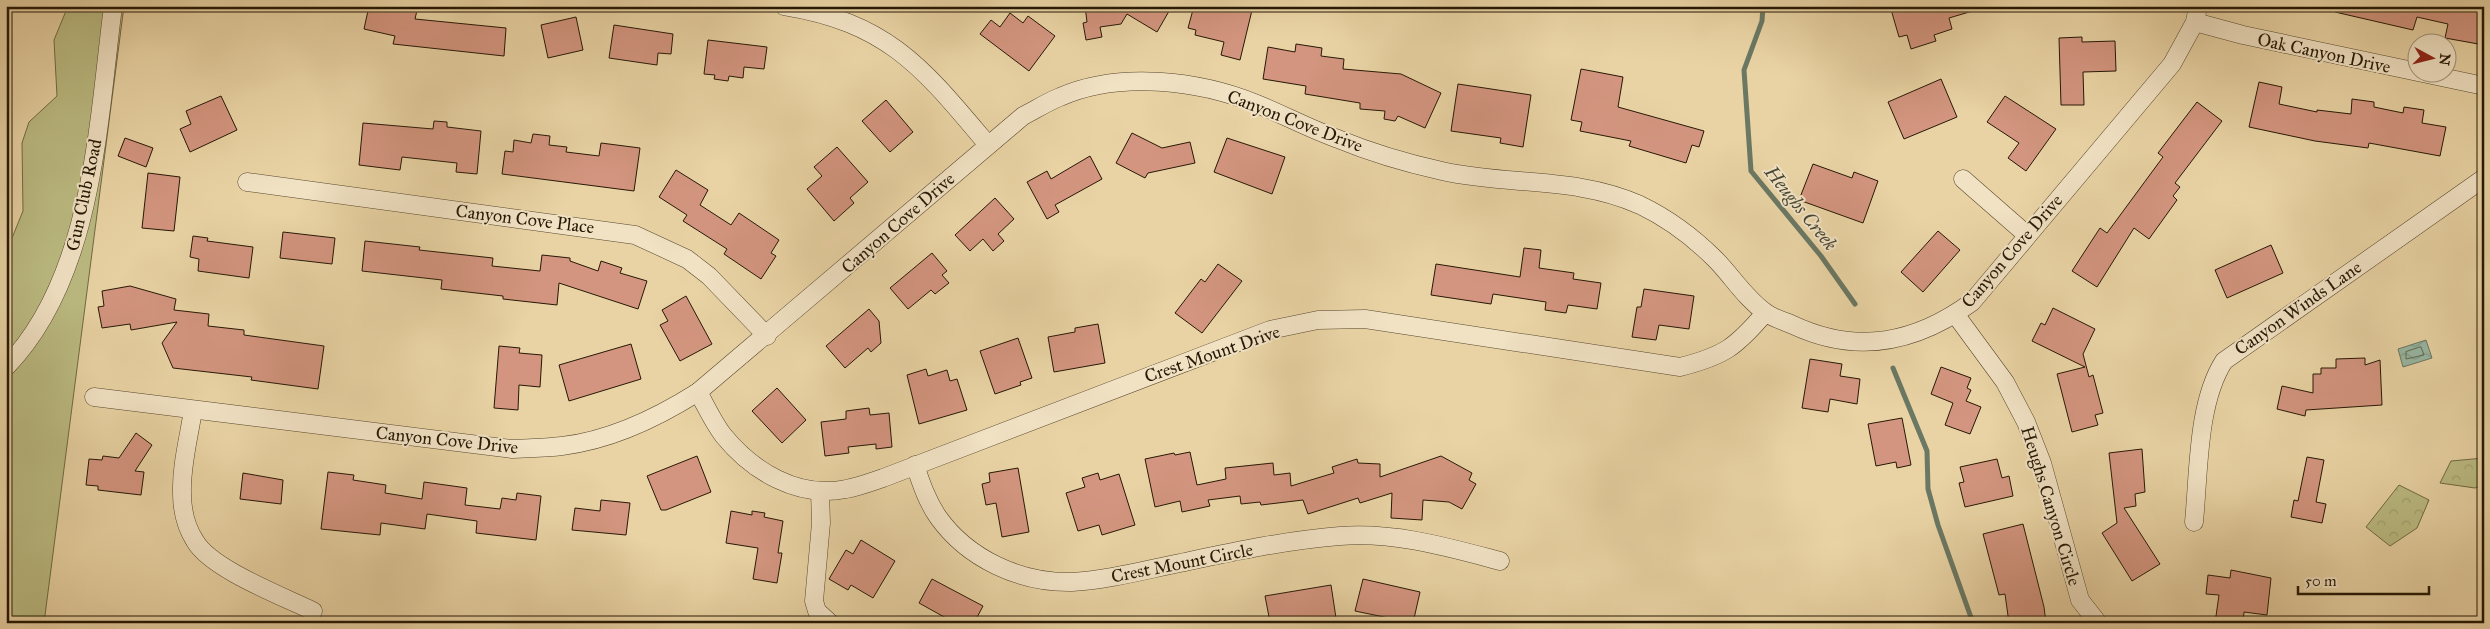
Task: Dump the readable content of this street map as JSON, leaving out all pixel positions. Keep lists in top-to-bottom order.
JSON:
{
  "streets": {
    "street": [
      "Oak Canyon Drive",
      "Canyon Cove Drive",
      "Gun Club Road",
      "Canyon Cove Place",
      "Canyon Winds Lane",
      "Crest Mount Drive",
      "Heughs Canyon Circle",
      "Crest Mount Circle"
    ]
  },
  "crossings": [
    ["Oak Canyon Drive", "Canyon Cove Drive"],
    ["Canyon Cove Drive", "Canyon Cove Place"],
    ["Canyon Cove Drive", "Crest Mount Drive"],
    ["Canyon Cove Drive", "Heughs Canyon Circle"],
    ["Crest Mount Drive", "Crest Mount Circle"]
  ],
  "water": ["Heughs Creek"],
  "scale_bar": "50 m",
  "north": "right"
}
